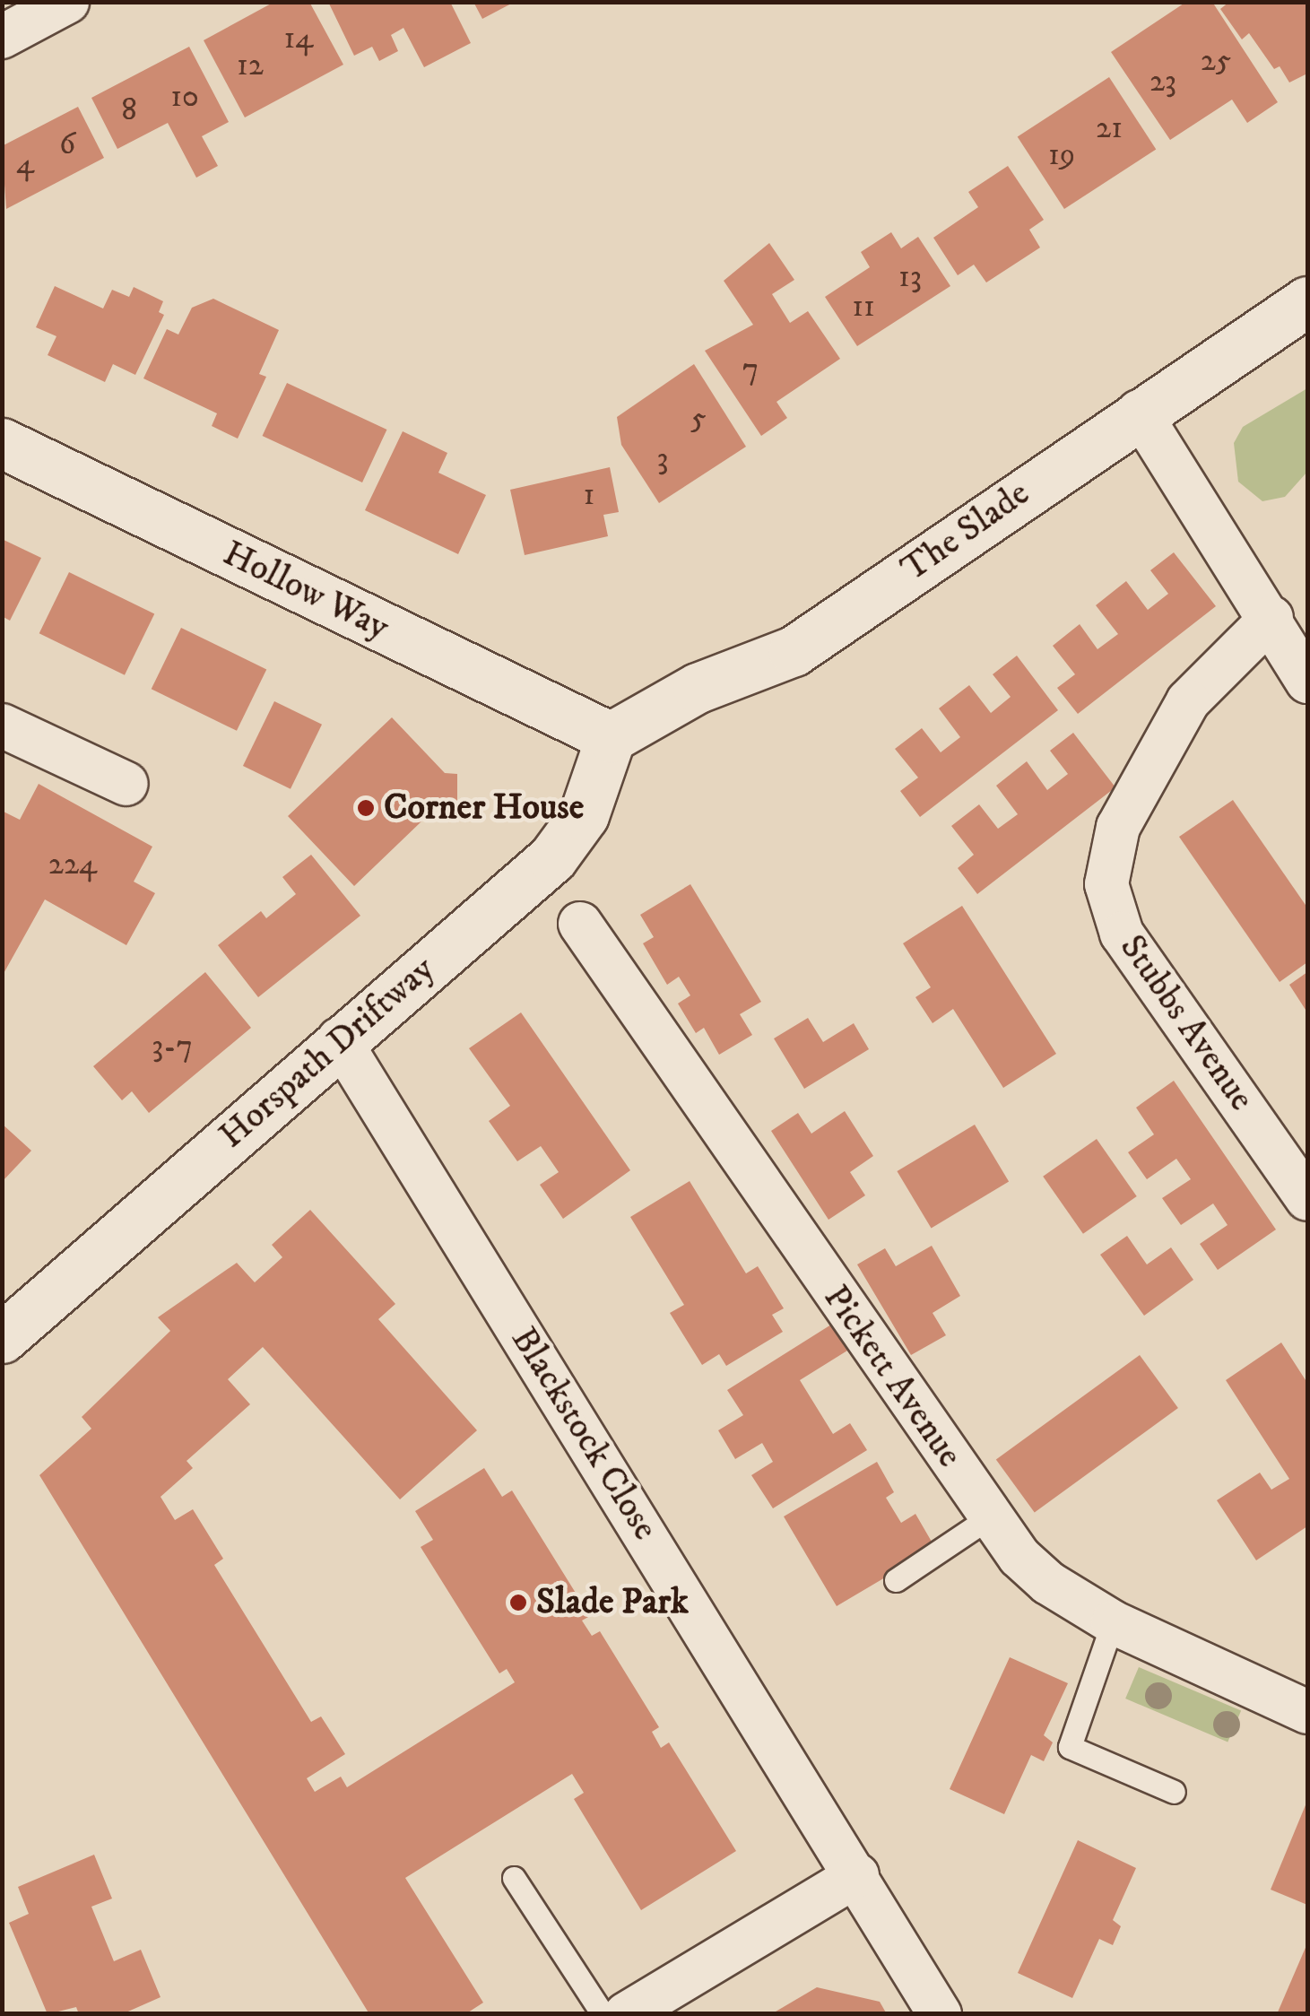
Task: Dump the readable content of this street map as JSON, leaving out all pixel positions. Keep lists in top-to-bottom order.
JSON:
{
  "streets": {
    "main road": ["The Slade", "Hollow Way", "Horspath Driftway"],
    "street": ["Stubbs Avenue", "Pickett Avenue", "Blackstock Close"]
  },
  "crossings": [
    ["The Slade", "Hollow Way"],
    ["The Slade", "Horspath Driftway"],
    ["Hollow Way", "Horspath Driftway"],
    ["Horspath Driftway", "Blackstock Close"]
  ],
  "places": ["Corner House", "Slade Park"],
  "house_numbers": [
    "14",
    "25",
    "12",
    "23",
    "10",
    "8",
    "21",
    "6",
    "19",
    "4",
    "13",
    "11",
    "7",
    "5",
    "3",
    "1",
    "224",
    "3-7"
  ]
}
